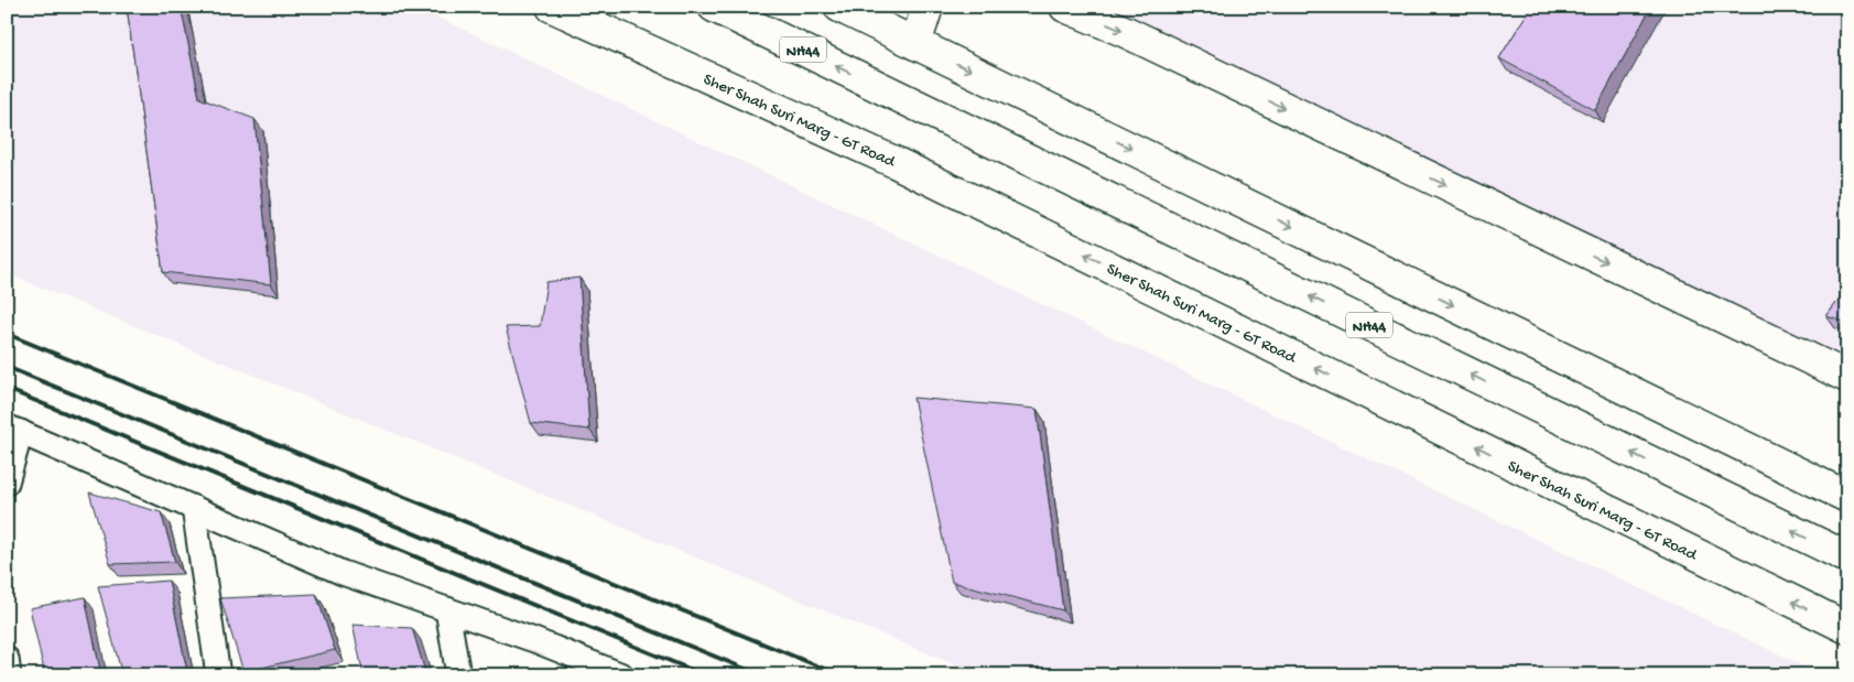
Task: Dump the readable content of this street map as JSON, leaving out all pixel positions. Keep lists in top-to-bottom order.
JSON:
{
  "streets": {
    "main road": ["NH44", "Sher Shah Suri Marg - GT Road"]
  }
}
